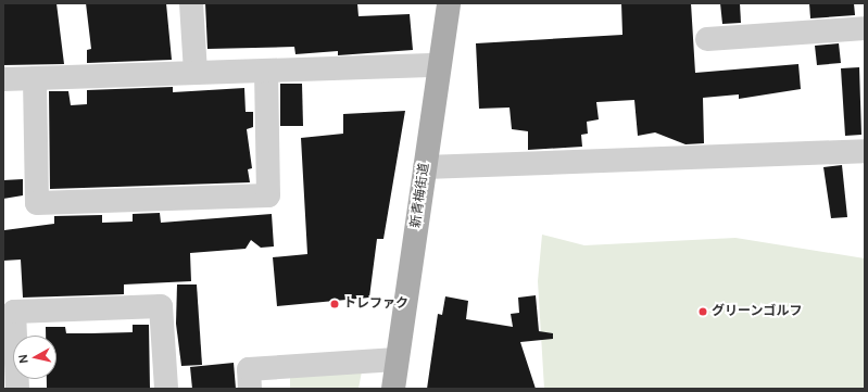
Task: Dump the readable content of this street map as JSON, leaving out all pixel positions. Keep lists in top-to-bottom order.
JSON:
{
  "streets": {
    "main road": ["新青梅街道"]
  },
  "places": ["トレファク", "グリーンゴルフ"],
  "north": "left"
}
